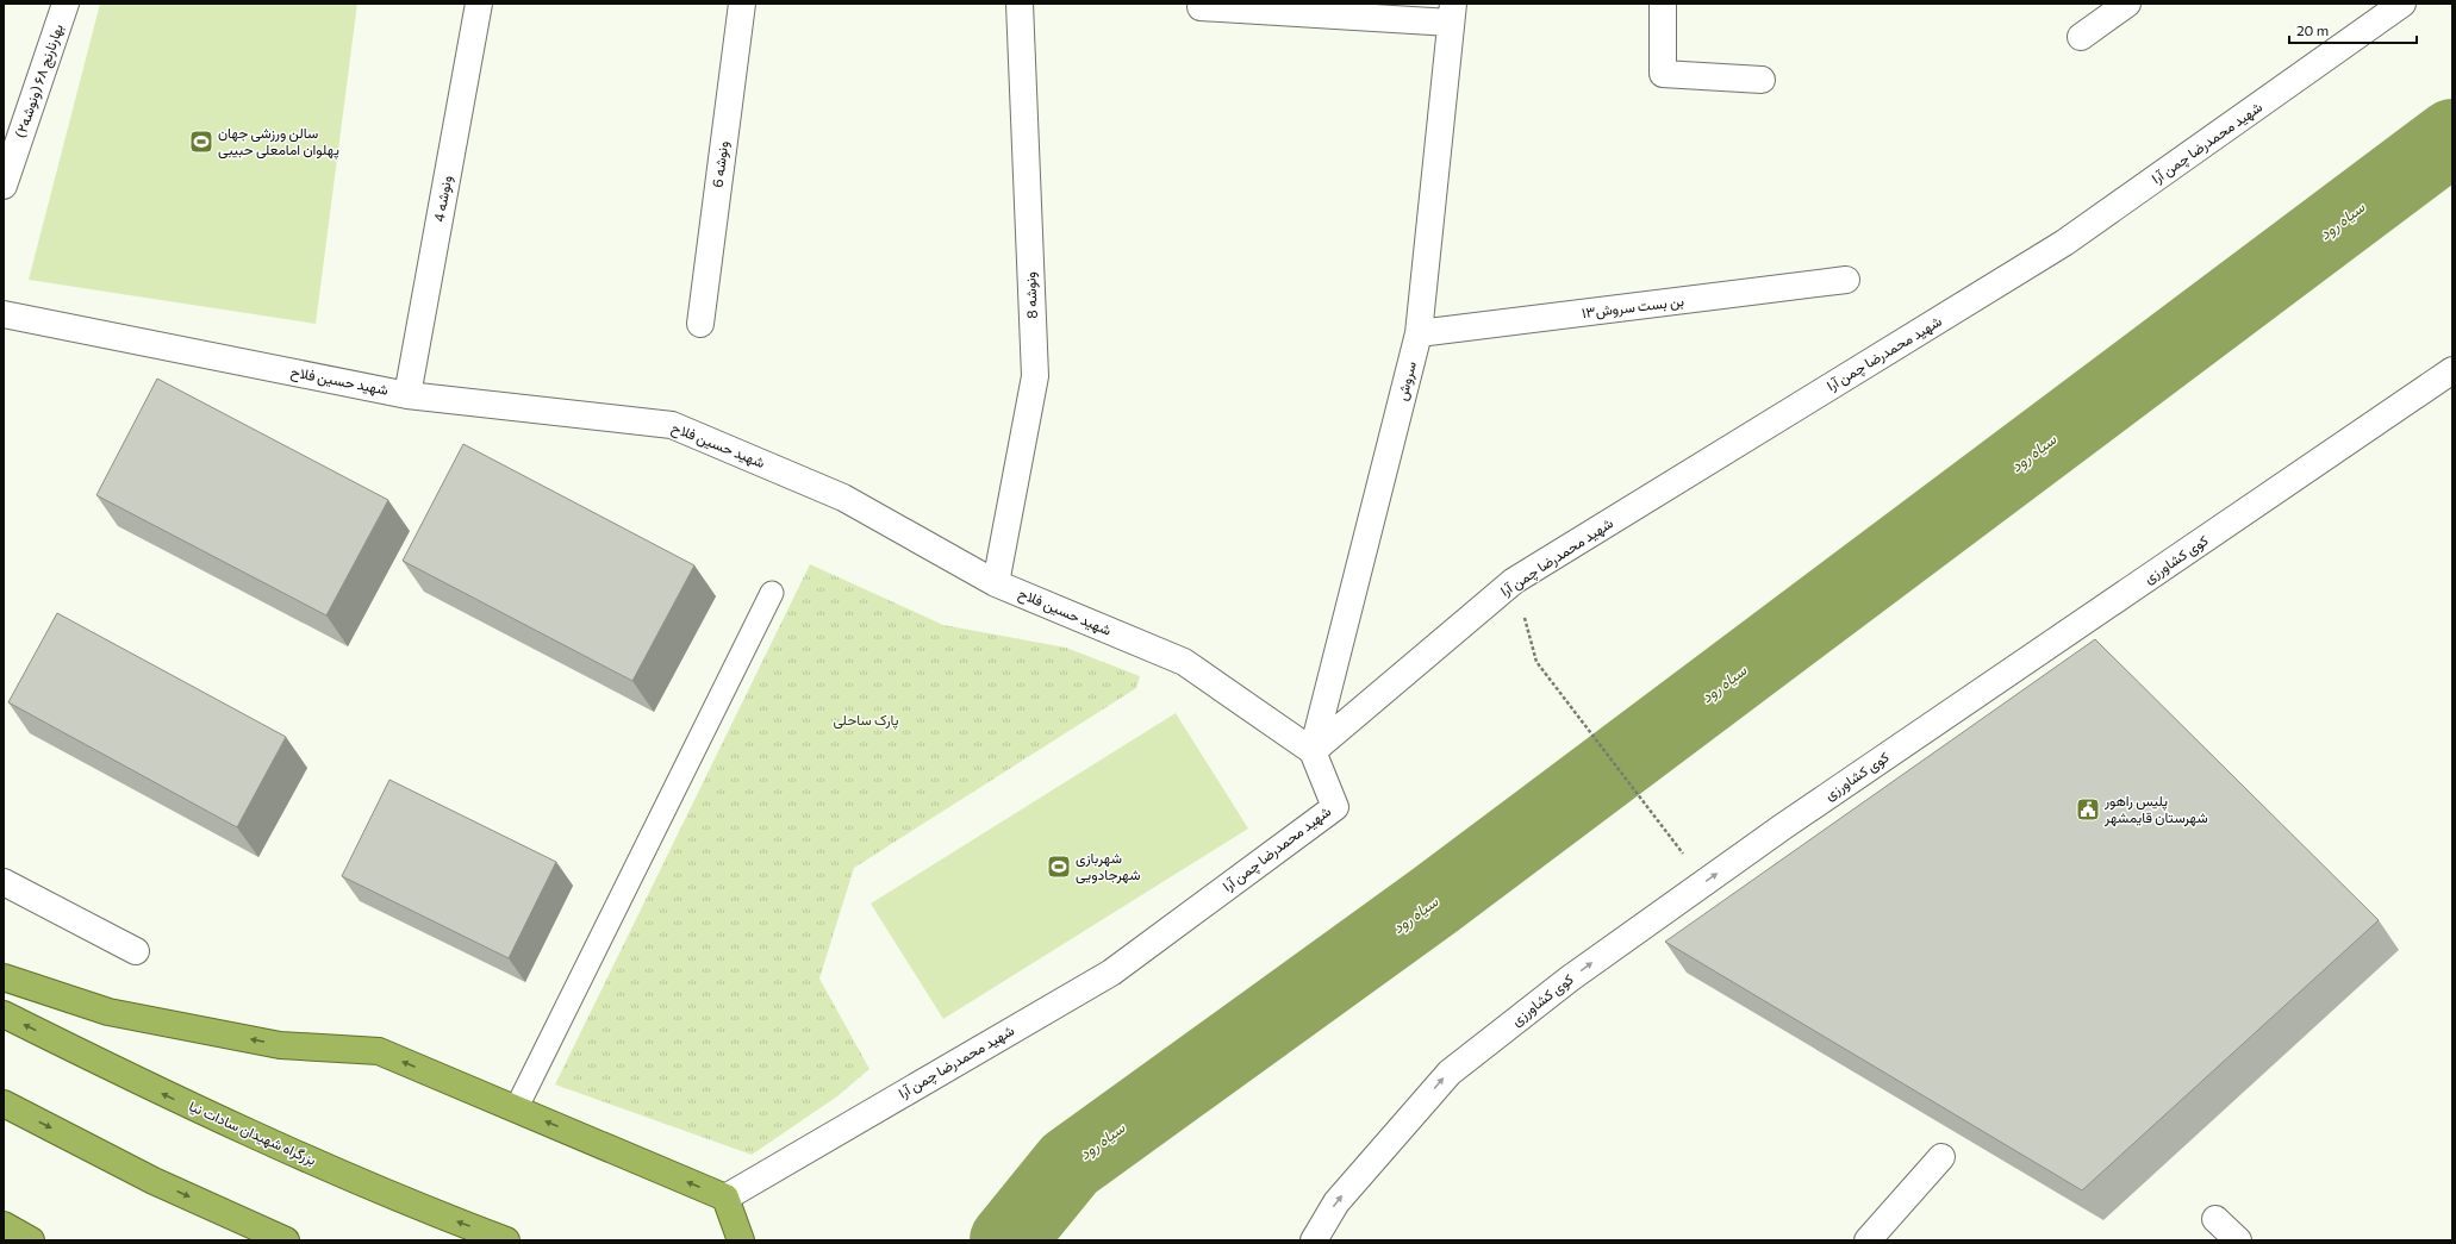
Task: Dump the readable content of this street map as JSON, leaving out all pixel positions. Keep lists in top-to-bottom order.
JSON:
{
  "streets": {
    "highway": ["بزرگراه شهیدان سادات نیا"],
    "street": [
      "بهارنارنج ۶۸ (ونوشه۲)",
      "شهید محمدرضا چمن آرا",
      "ونوشه 6",
      "ونوشه 4",
      "ونوشه 8",
      "بن بست سروش۱۳",
      "شهید حسین فلاح",
      "سروش",
      "کوی کشاورزی"
    ]
  },
  "crossings": [
    ["شهید محمدرضا چمن آرا", "شهید حسین فلاح"],
    ["شهید محمدرضا چمن آرا", "سروش"],
    ["ونوشه 4", "شهید حسین فلاح"],
    ["ونوشه 8", "شهید حسین فلاح"],
    ["بن بست سروش۱۳", "سروش"],
    ["شهید حسین فلاح", "سروش"]
  ],
  "one_way": ["کوی کشاورزی"],
  "water": ["سیاه رود"],
  "parks": ["پارک ساحلی"],
  "places": {
    "sports": ["سالن ورزشی جهان پهلوان امامعلی حبیبی", "شهربازی شهرجادویی"],
    "public building": ["پلیس راهور شهرستان قایمشهر"]
  },
  "scale_bar": "20 m"
}
